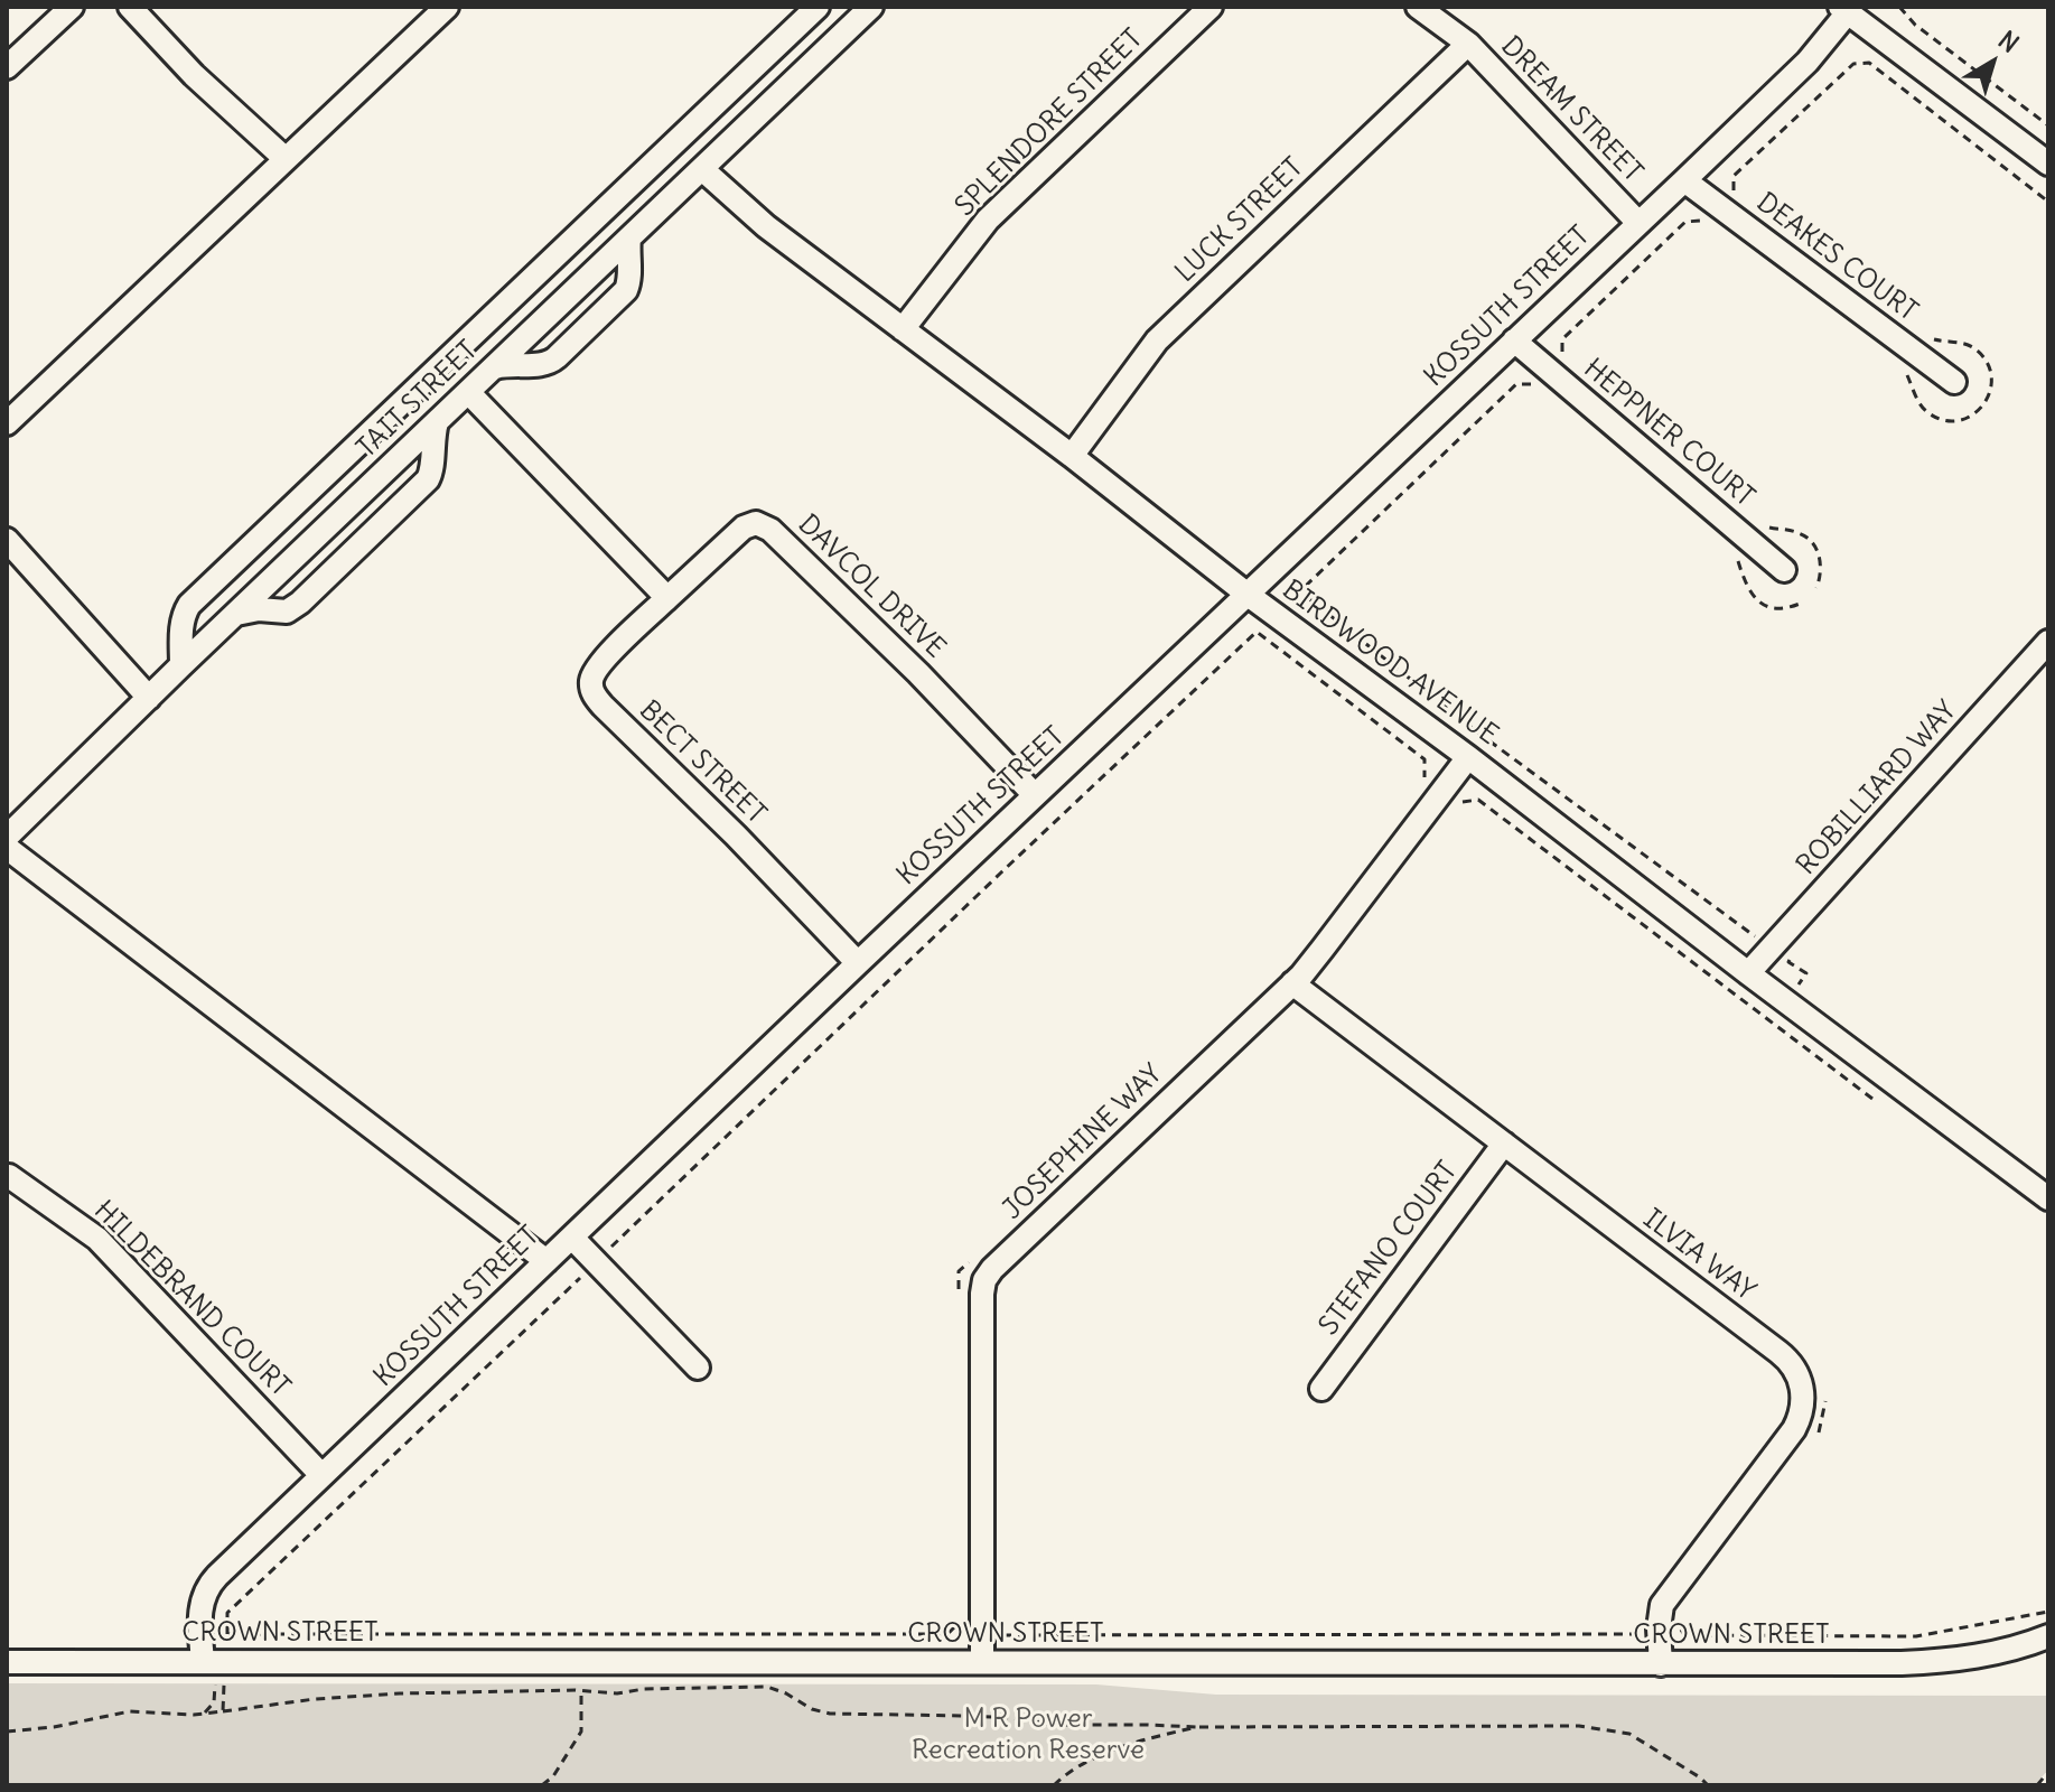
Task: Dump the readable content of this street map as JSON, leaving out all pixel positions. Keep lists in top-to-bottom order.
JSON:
{
  "streets": {
    "street": [
      "DREAM STREET",
      "SPLENDORE STREET",
      "LUCK STREET",
      "DEAKES COURT",
      "KOSSUTH STREET",
      "TAIT STREET",
      "HEPPNER COURT",
      "DAVCOL DRIVE",
      "BIRDWOOD AVENUE",
      "BECT STREET",
      "ROBILLIARD WAY",
      "JOSEPHINE WAY",
      "STEFANO COURT",
      "ILVIA WAY",
      "HILDEBRAND COURT",
      "CROWN STREET"
    ]
  },
  "crossings": [
    ["DREAM STREET", "LUCK STREET"],
    ["DREAM STREET", "KOSSUTH STREET"],
    ["SPLENDORE STREET", "BIRDWOOD AVENUE"],
    ["LUCK STREET", "BIRDWOOD AVENUE"],
    ["DEAKES COURT", "KOSSUTH STREET"],
    ["KOSSUTH STREET", "HEPPNER COURT"],
    ["KOSSUTH STREET", "DAVCOL DRIVE"],
    ["KOSSUTH STREET", "BIRDWOOD AVENUE"],
    ["KOSSUTH STREET", "BECT STREET"],
    ["KOSSUTH STREET", "HILDEBRAND COURT"],
    ["KOSSUTH STREET", "CROWN STREET"],
    ["TAIT STREET", "BIRDWOOD AVENUE"],
    ["DAVCOL DRIVE", "BECT STREET"],
    ["BIRDWOOD AVENUE", "ROBILLIARD WAY"],
    ["BIRDWOOD AVENUE", "JOSEPHINE WAY"],
    ["JOSEPHINE WAY", "ILVIA WAY"],
    ["JOSEPHINE WAY", "CROWN STREET"],
    ["STEFANO COURT", "ILVIA WAY"],
    ["ILVIA WAY", "CROWN STREET"]
  ],
  "parks": ["M R Power Recreation Reserve"],
  "north": "top right"
}
